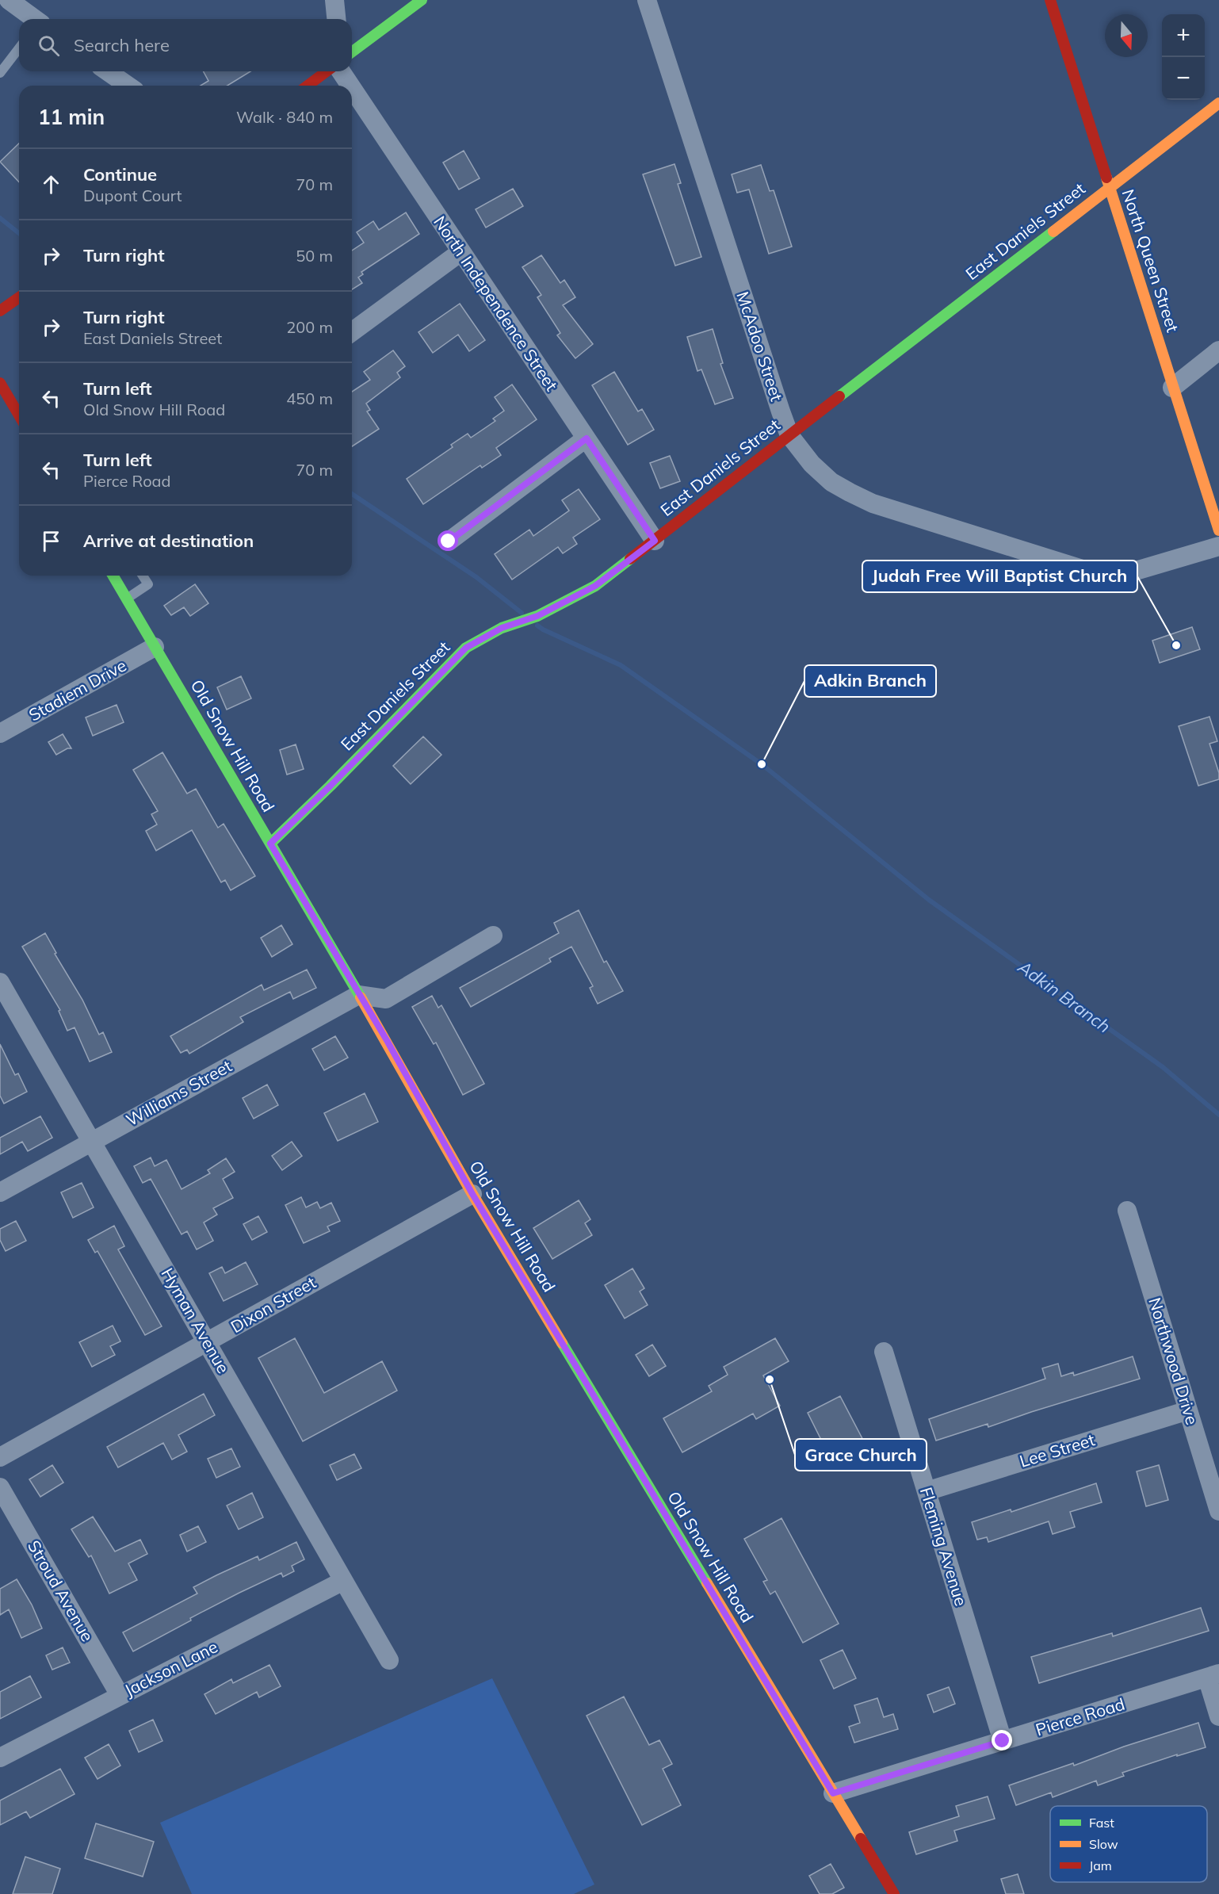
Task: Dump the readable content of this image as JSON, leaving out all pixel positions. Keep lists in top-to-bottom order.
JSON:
{
  "streets": {
    "street": [
      "East Daniels Street",
      "North Queen Street",
      "North Independence Street",
      "McAdoo Street",
      "Stadiem Drive",
      "Old Snow Hill Road",
      "Williams Street",
      "Dixon Street",
      "Hyman Avenue",
      "Northwood Drive",
      "Lee Street",
      "Fleming Avenue",
      "Stroud Avenue",
      "Jackson Lane",
      "Pierce Road"
    ]
  },
  "crossings": [
    ["East Daniels Street", "North Queen Street"],
    ["East Daniels Street", "North Independence Street"],
    ["East Daniels Street", "McAdoo Street"],
    ["East Daniels Street", "Old Snow Hill Road"],
    ["Stadiem Drive", "Old Snow Hill Road"],
    ["Old Snow Hill Road", "Williams Street"],
    ["Old Snow Hill Road", "Dixon Street"],
    ["Old Snow Hill Road", "Pierce Road"],
    ["Williams Street", "Hyman Avenue"],
    ["Dixon Street", "Hyman Avenue"],
    ["Hyman Avenue", "Jackson Lane"],
    ["Northwood Drive", "Lee Street"],
    ["Lee Street", "Fleming Avenue"],
    ["Fleming Avenue", "Pierce Road"],
    ["Stroud Avenue", "Jackson Lane"]
  ],
  "water": ["Adkin Branch"],
  "places": ["Judah Free Will Baptist Church", "Adkin Branch", "Grace Church"],
  "legend": ["Fast", "Slow", "Jam"],
  "north": "bottom",
  "page": {
    "map_buttons": ["+", "−"],
    "search": "Search here",
    "heading": ["11 min", "Walk · 840 m"],
    "list": [
      ["Continue", "Dupont Court", "70 m"],
      ["Turn right", "50 m"],
      ["Turn right", "East Daniels Street", "200 m"],
      ["Turn left", "Old Snow Hill Road", "450 m"],
      ["Turn left", "Pierce Road", "70 m"],
      "Arrive at destination"
    ]
  }
}
